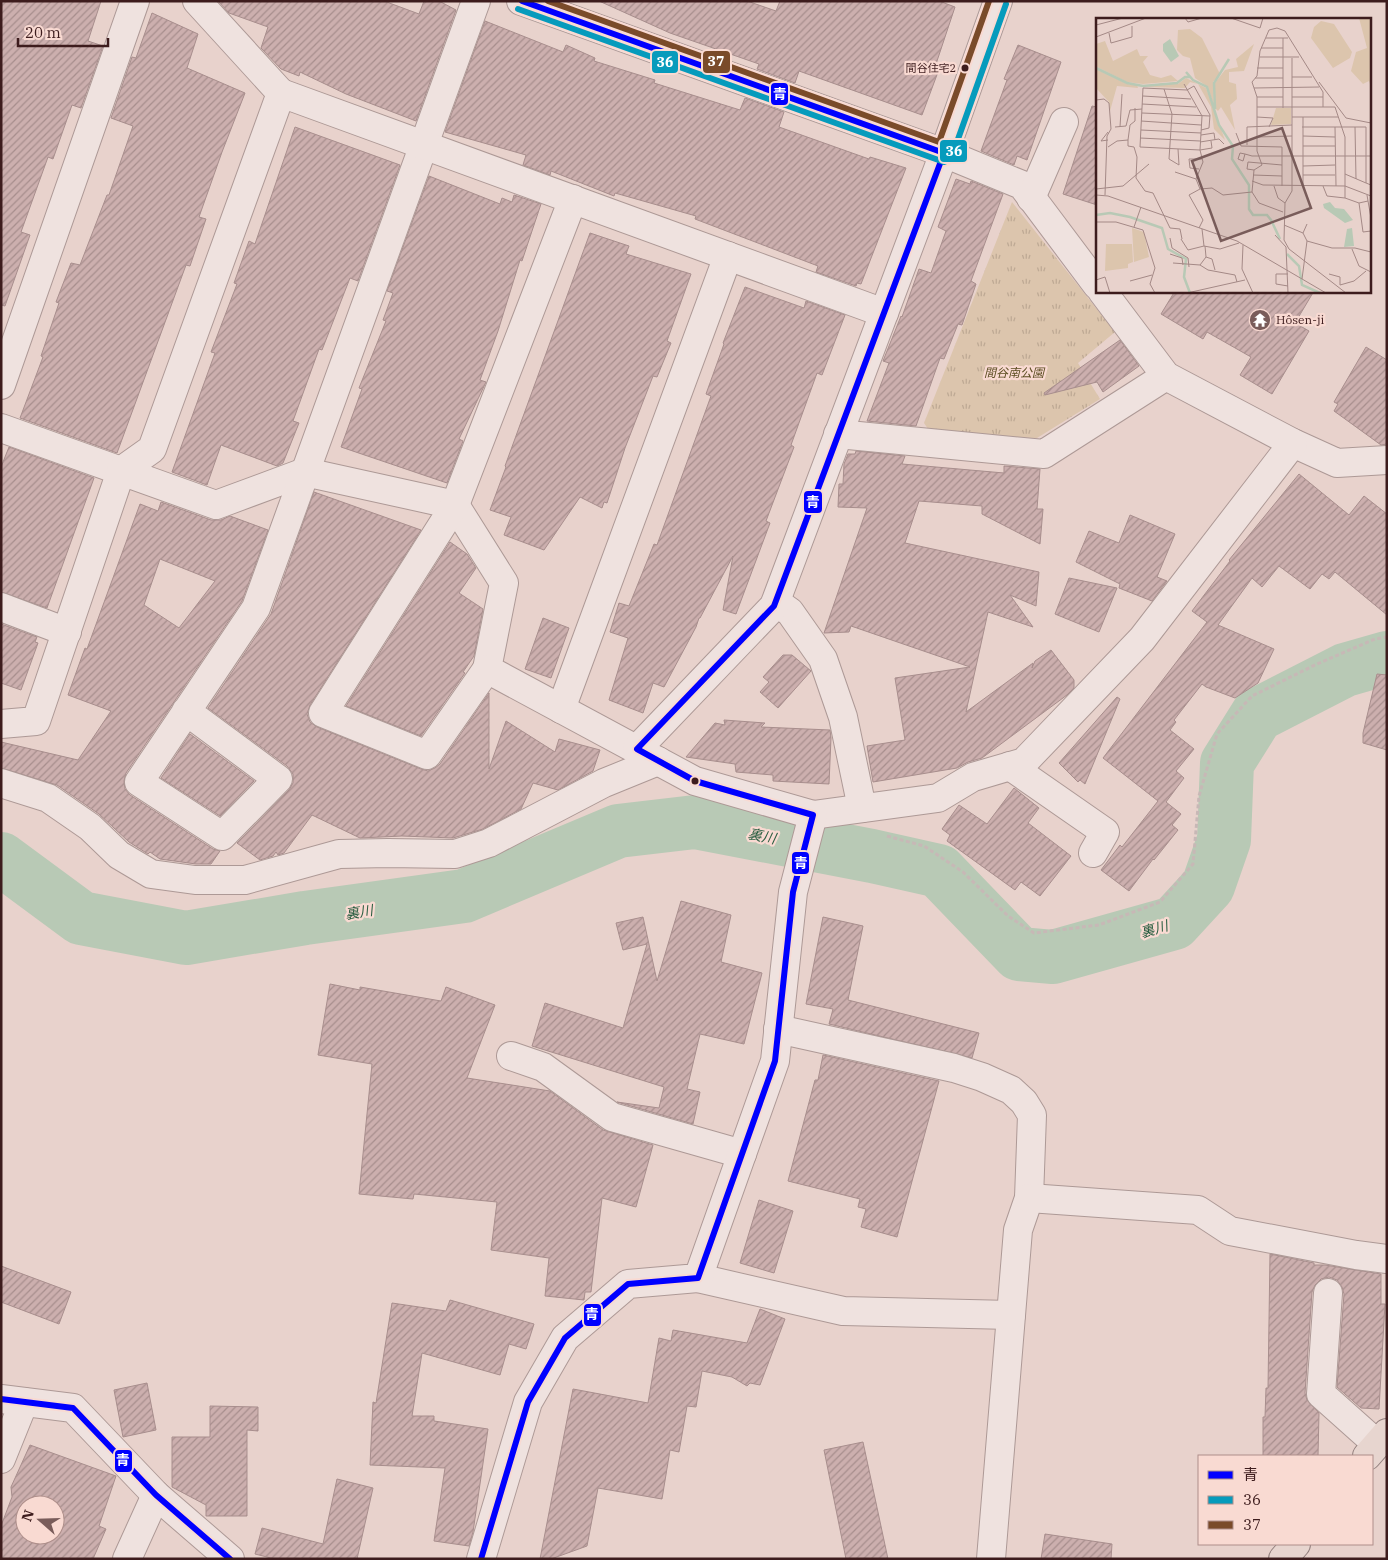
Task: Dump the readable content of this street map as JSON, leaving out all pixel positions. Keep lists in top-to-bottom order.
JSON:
{
  "water": ["裏川"],
  "parks": ["間谷南公園"],
  "places": {
    "other": ["間谷住宅2"],
    "temple": ["Hôsen-ji"]
  },
  "lines": ["transit line 青", "transit line 37", "transit line 36"],
  "legend": ["青", "36", "37"],
  "scale_bar": "20 m",
  "north": "left"
}
